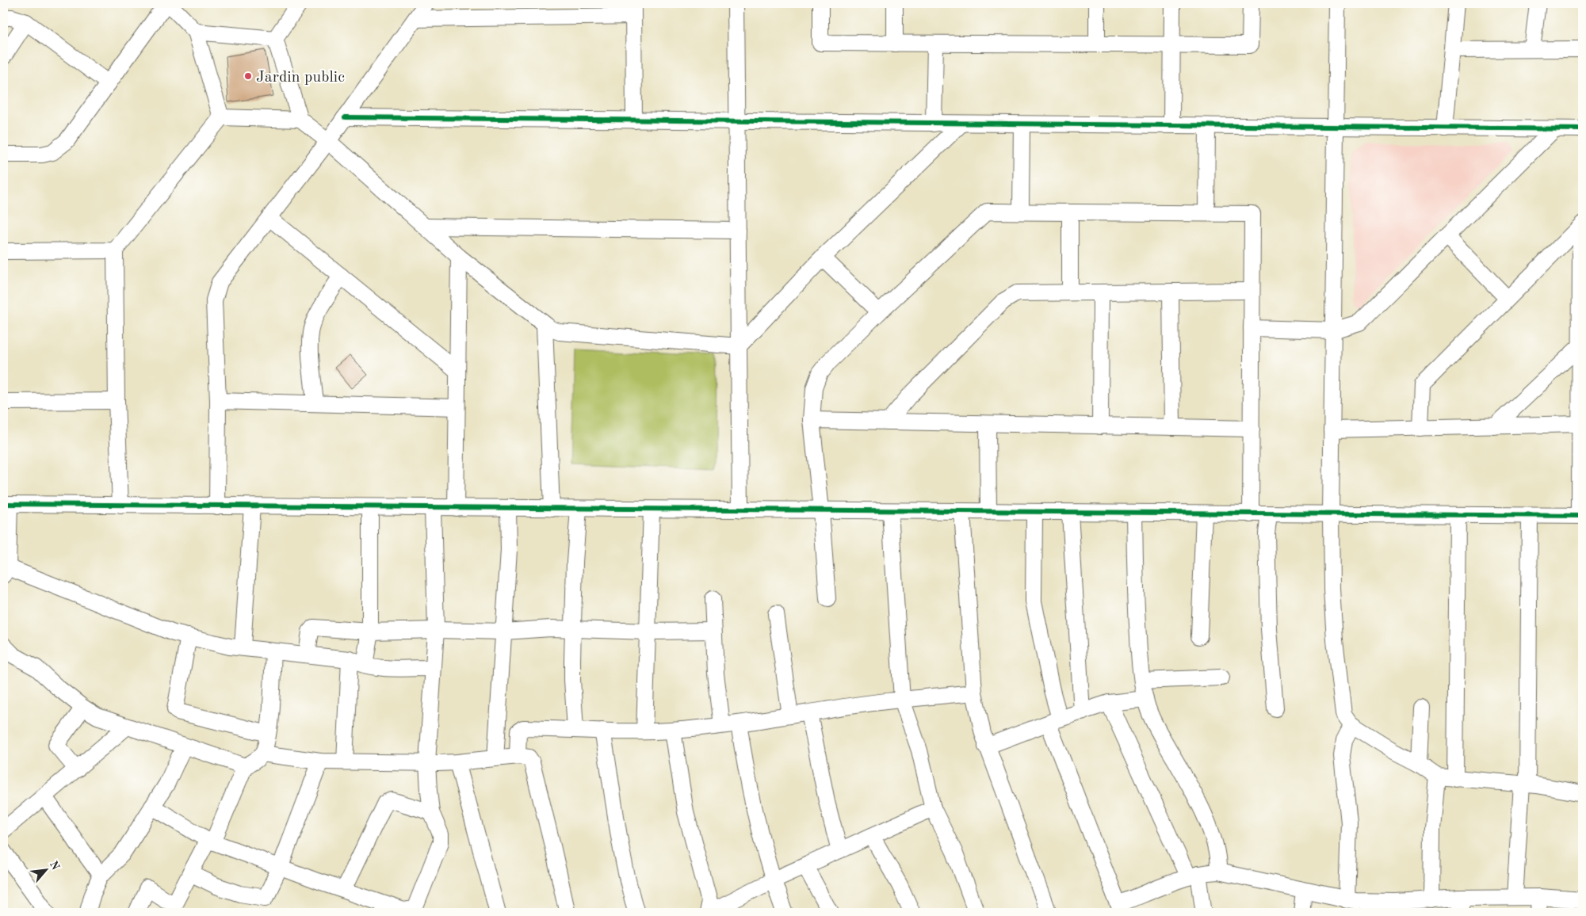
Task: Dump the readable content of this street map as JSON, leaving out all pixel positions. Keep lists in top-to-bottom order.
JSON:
{
  "places": ["Jardin public"],
  "north": "top right"
}
